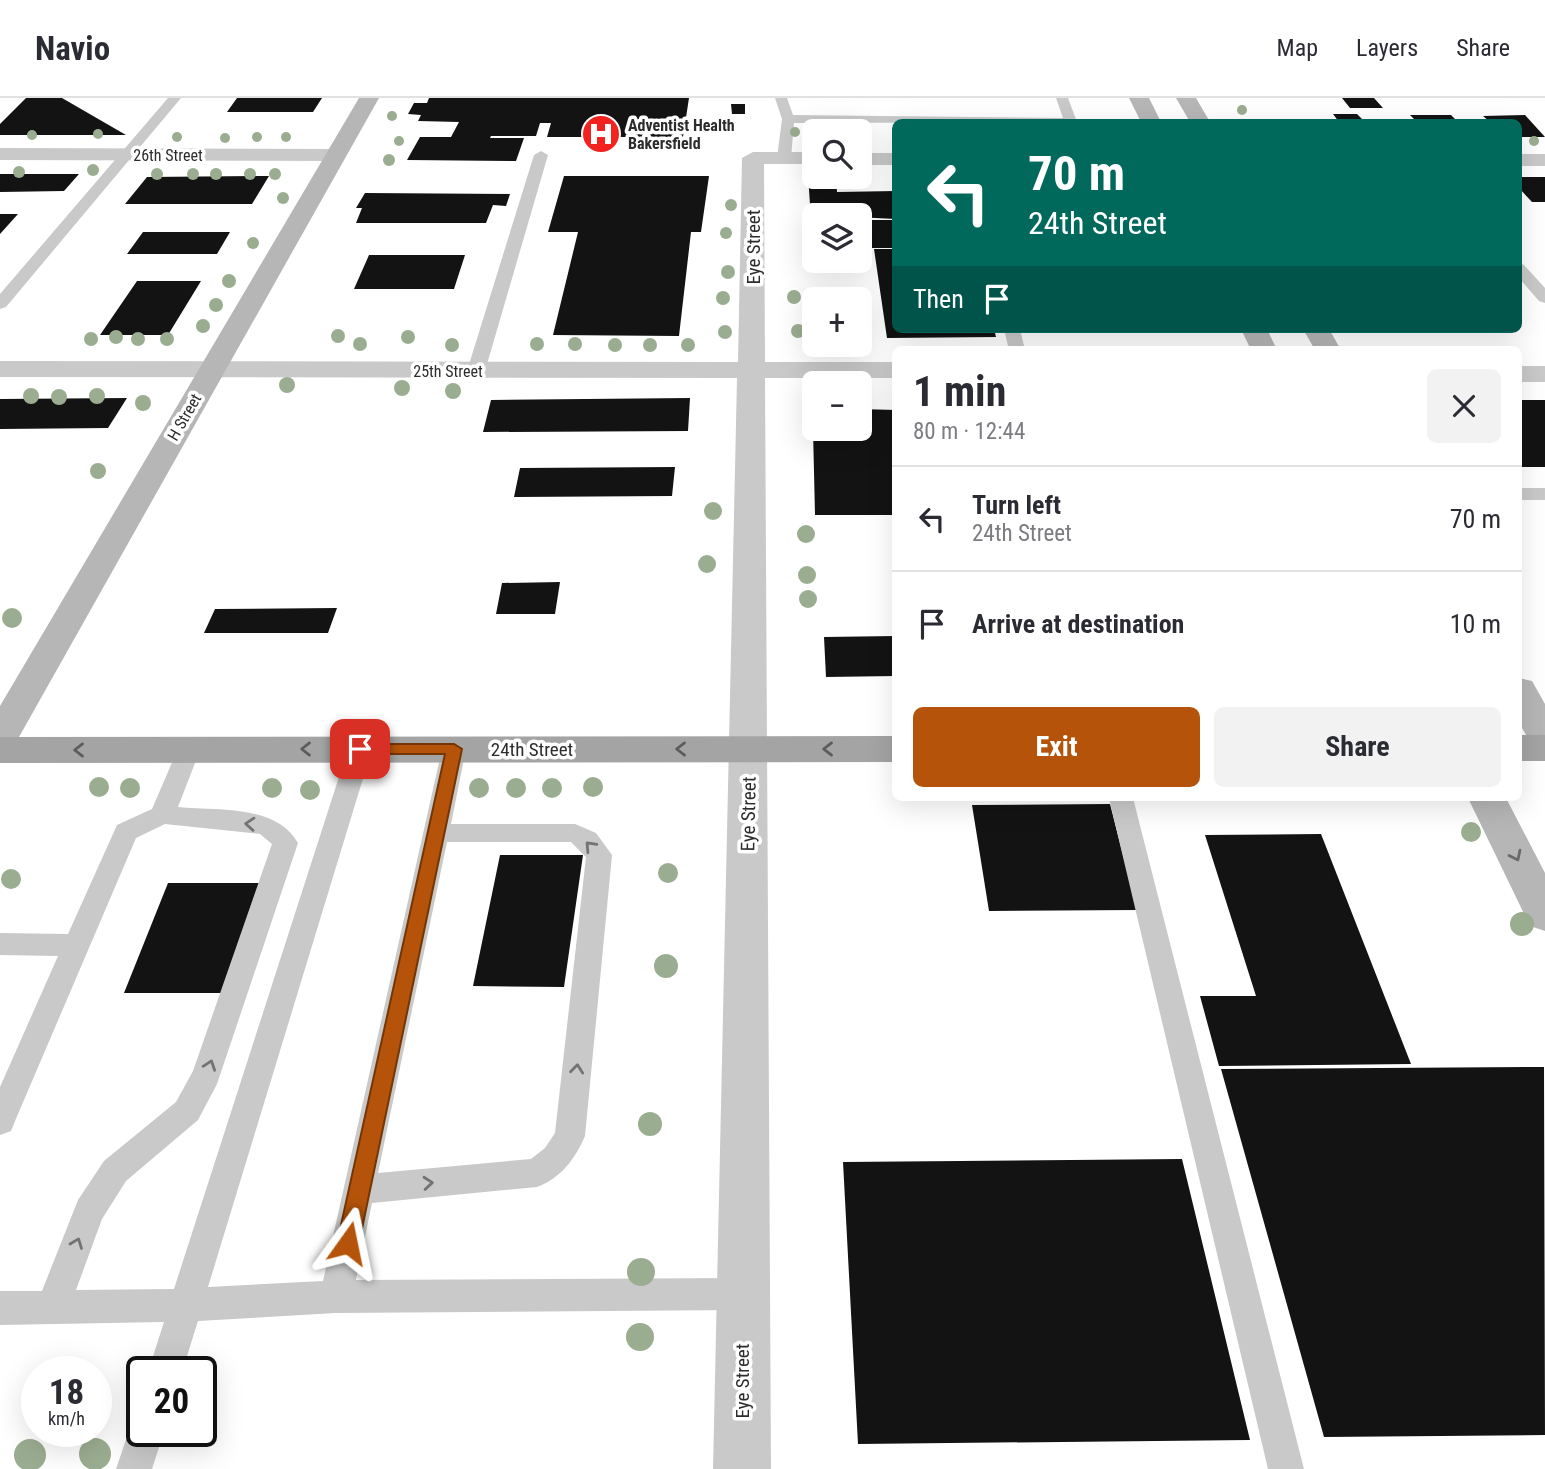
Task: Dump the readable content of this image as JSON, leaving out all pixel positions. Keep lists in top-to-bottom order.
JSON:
{
  "streets": {
    "main road": ["24th Street"],
    "street": [
      "26th Street",
      "Eye Street",
      "25th Street",
      "H Street"
    ]
  },
  "crossings": [
    ["26th Street", "H Street"],
    ["Eye Street", "25th Street"],
    ["Eye Street", "24th Street"],
    ["25th Street", "H Street"]
  ],
  "one_way": ["24th Street"],
  "places": {
    "hospital": ["Adventist Health Bakersfield"]
  },
  "page": {
    "header": "Navio",
    "nav": ["Map", "Layers", "Share"],
    "map_buttons": ["+", "−"],
    "turn": ["70 m", "24th Street"],
    "then": "Then",
    "heading": ["1 min", "80 m · 12:44"],
    "list": [
      {
        "name": "Turn left",
        "note": "24th Street",
        "value": "70 m"
      },
      {
        "name": "Arrive at destination",
        "value": "10 m"
      }
    ],
    "buttons": ["Exit", "Share"],
    "speed": "18 km/h",
    "limit": "20"
  }
}
